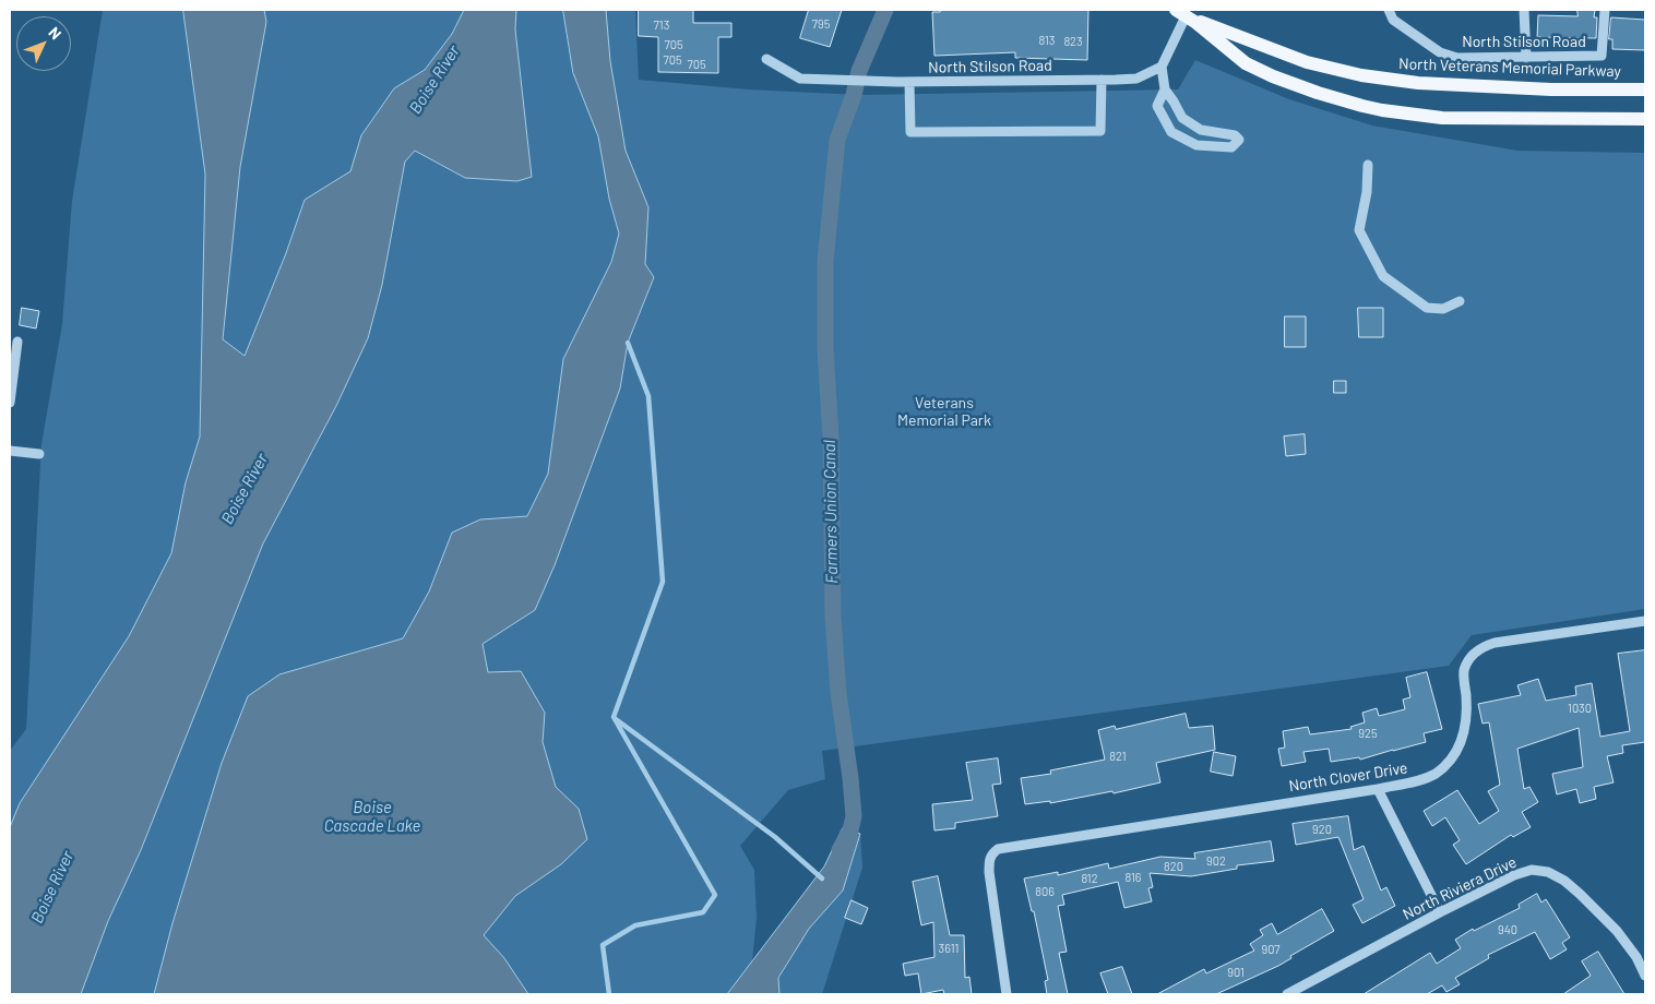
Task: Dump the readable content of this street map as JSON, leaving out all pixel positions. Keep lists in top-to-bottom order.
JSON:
{
  "streets": {
    "main road": ["North Veterans Memorial Parkway"],
    "street": ["North Stilson Road", "North Clover Drive", "North Riviera Drive"]
  },
  "water": ["Boise River", "Farmers Union Canal", "Boise Cascade Lake"],
  "parks": ["Veterans Memorial Park"],
  "house_numbers": [
    "795",
    "713",
    "813",
    "823",
    "705",
    "705",
    "705",
    "1030",
    "925",
    "821",
    "920",
    "902",
    "820",
    "816",
    "812",
    "806",
    "940",
    "3611",
    "907",
    "901"
  ],
  "north": "top right"
}
